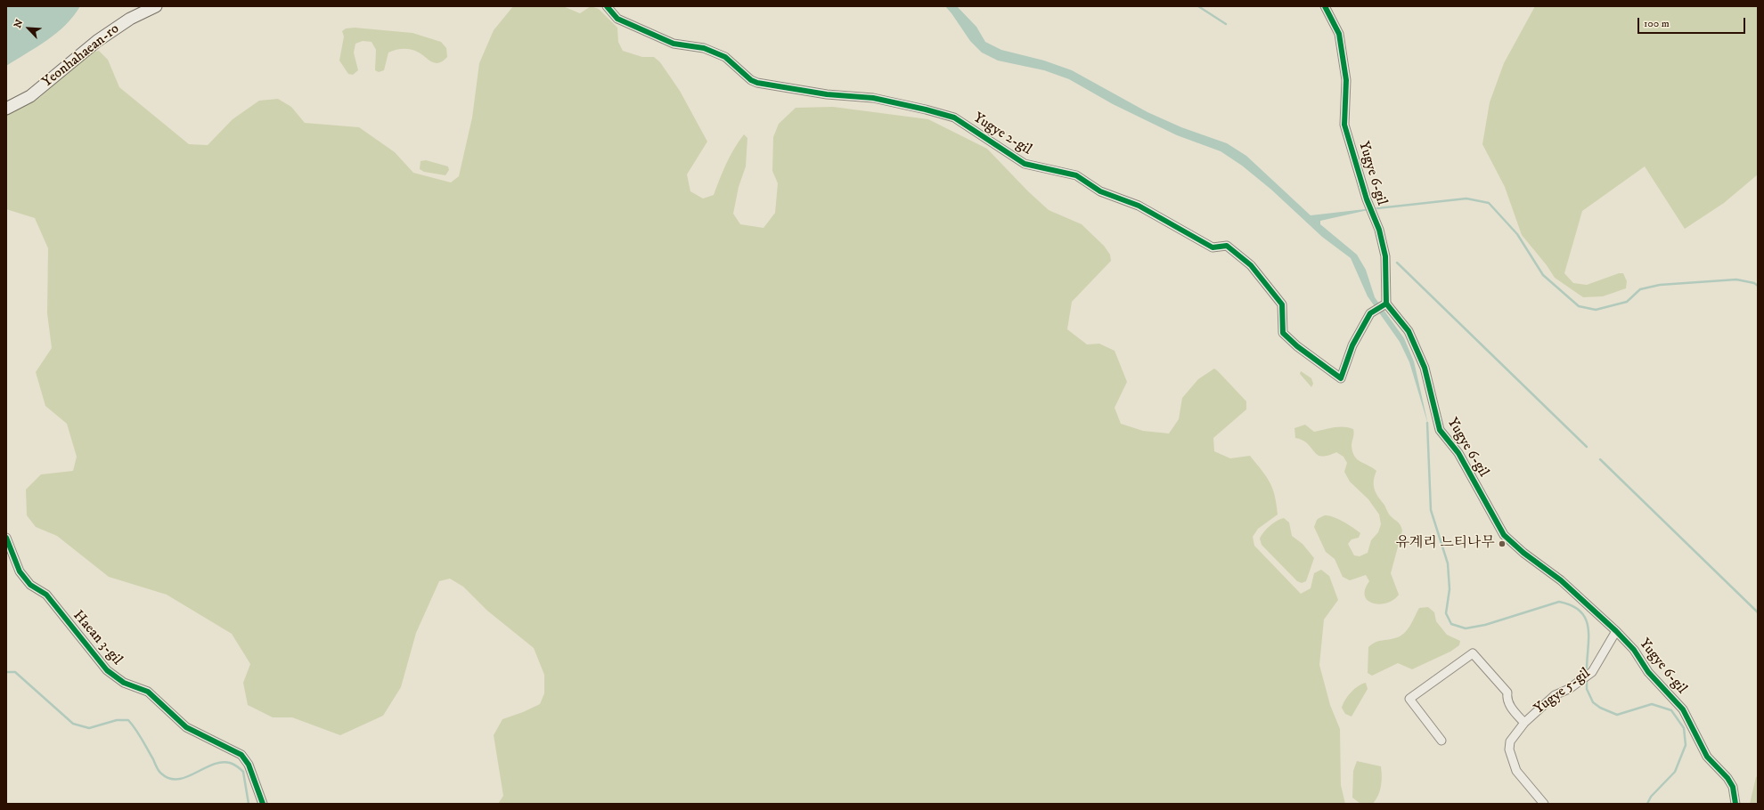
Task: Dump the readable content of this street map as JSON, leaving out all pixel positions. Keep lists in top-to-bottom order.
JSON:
{
  "streets": {
    "street": [
      "Yeonhahaean-ro",
      "Yugye 2-gil",
      "Yugye 6-gil",
      "Haean 3-gil",
      "Yugye 5-gil"
    ]
  },
  "crossings": [
    ["Yugye 2-gil", "Yugye 6-gil"],
    ["Yugye 6-gil", "Yugye 5-gil"]
  ],
  "places": ["유계리 느티나무"],
  "scale_bar": "100 m",
  "north": "top left"
}
